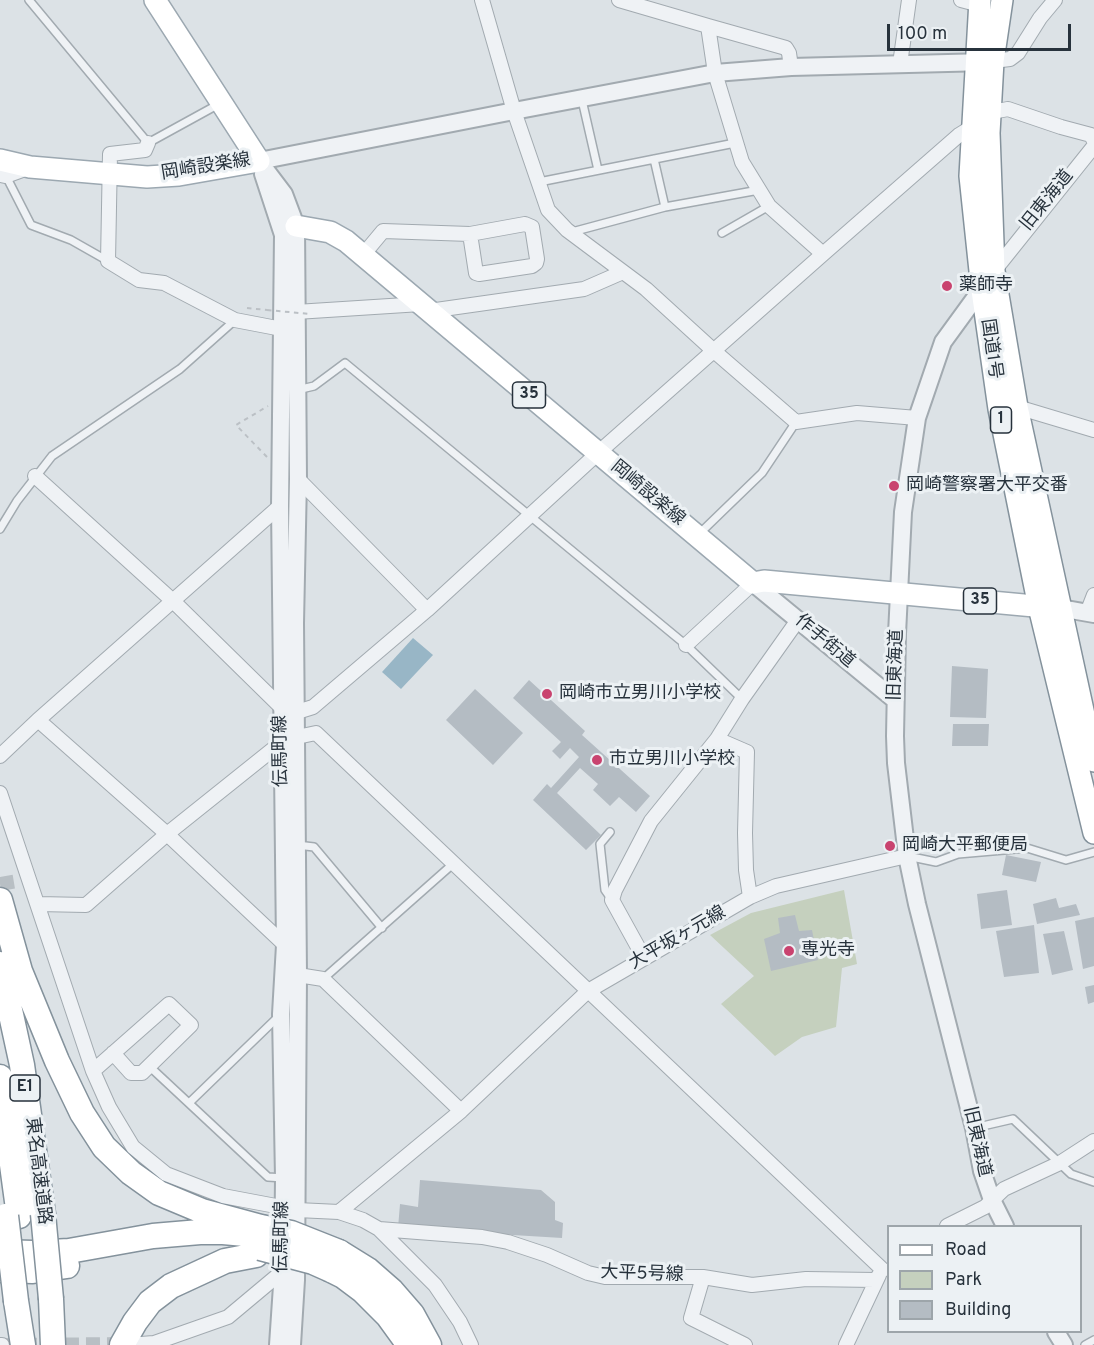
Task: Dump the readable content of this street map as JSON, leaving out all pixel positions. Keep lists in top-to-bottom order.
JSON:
{
  "streets": {
    "highway": ["E1", "東名高速道路"],
    "main road": [
      "岡崎設楽線",
      "国道1号",
      "35",
      "1"
    ],
    "street": [
      "旧東海道",
      "作手街道",
      "伝馬町線",
      "大平坂ヶ元線",
      "大平5号線"
    ]
  },
  "crossings": [
    ["岡崎設楽線", "35"],
    ["岡崎設楽線", "作手街道"],
    ["岡崎設楽線", "伝馬町線"],
    ["旧東海道", "国道1号"],
    ["旧東海道", "35"],
    ["旧東海道", "作手街道"],
    ["旧東海道", "大平坂ヶ元線"],
    ["国道1号", "35"],
    ["35", "作手街道"]
  ],
  "places": [
    "薬師寺",
    "岡崎警察署大平交番",
    "岡崎市立男川小学校",
    "市立男川小学校",
    "岡崎大平郵便局",
    "専光寺"
  ],
  "legend": ["Road", "Park", "Building"],
  "scale_bar": "100 m"
}
